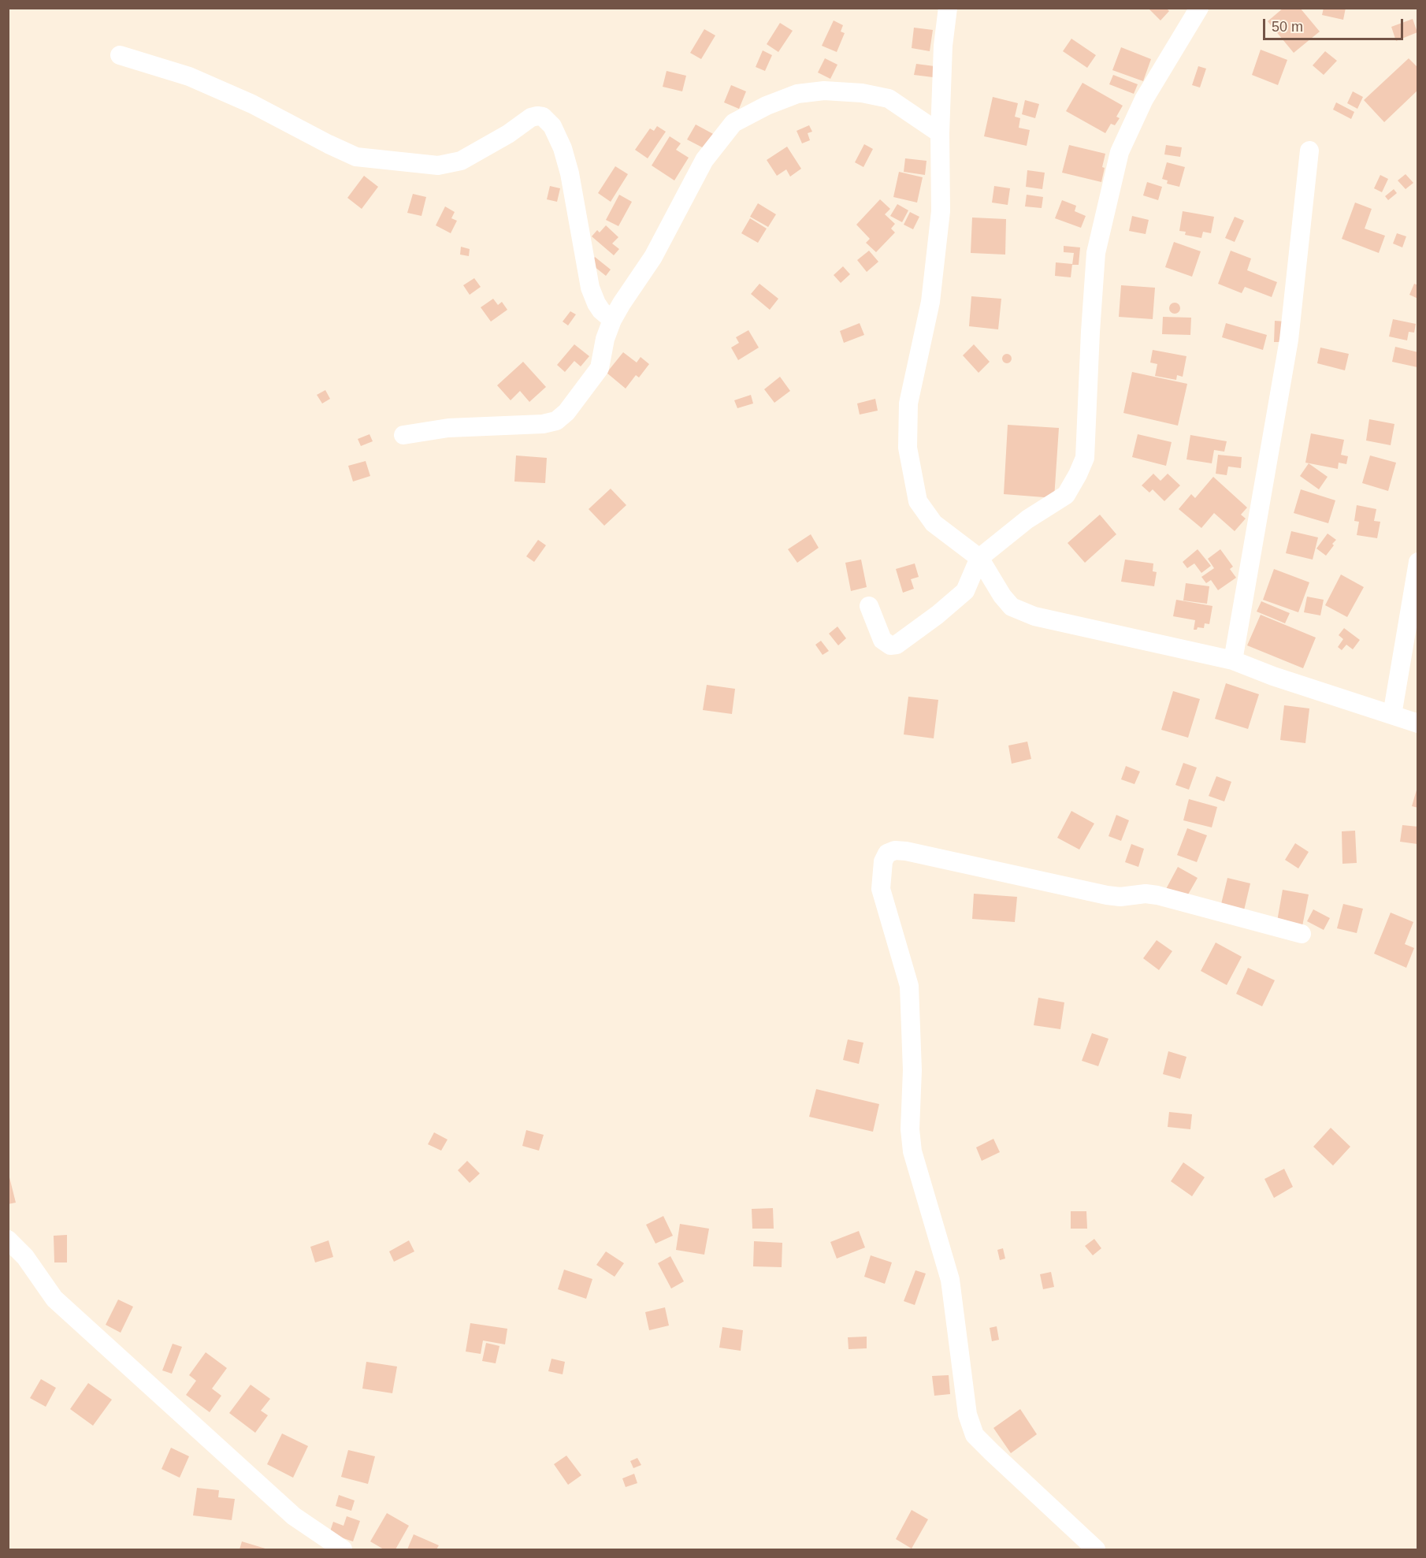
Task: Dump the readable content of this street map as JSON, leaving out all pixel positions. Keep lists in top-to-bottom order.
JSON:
{
  "scale_bar": "50 m"
}
